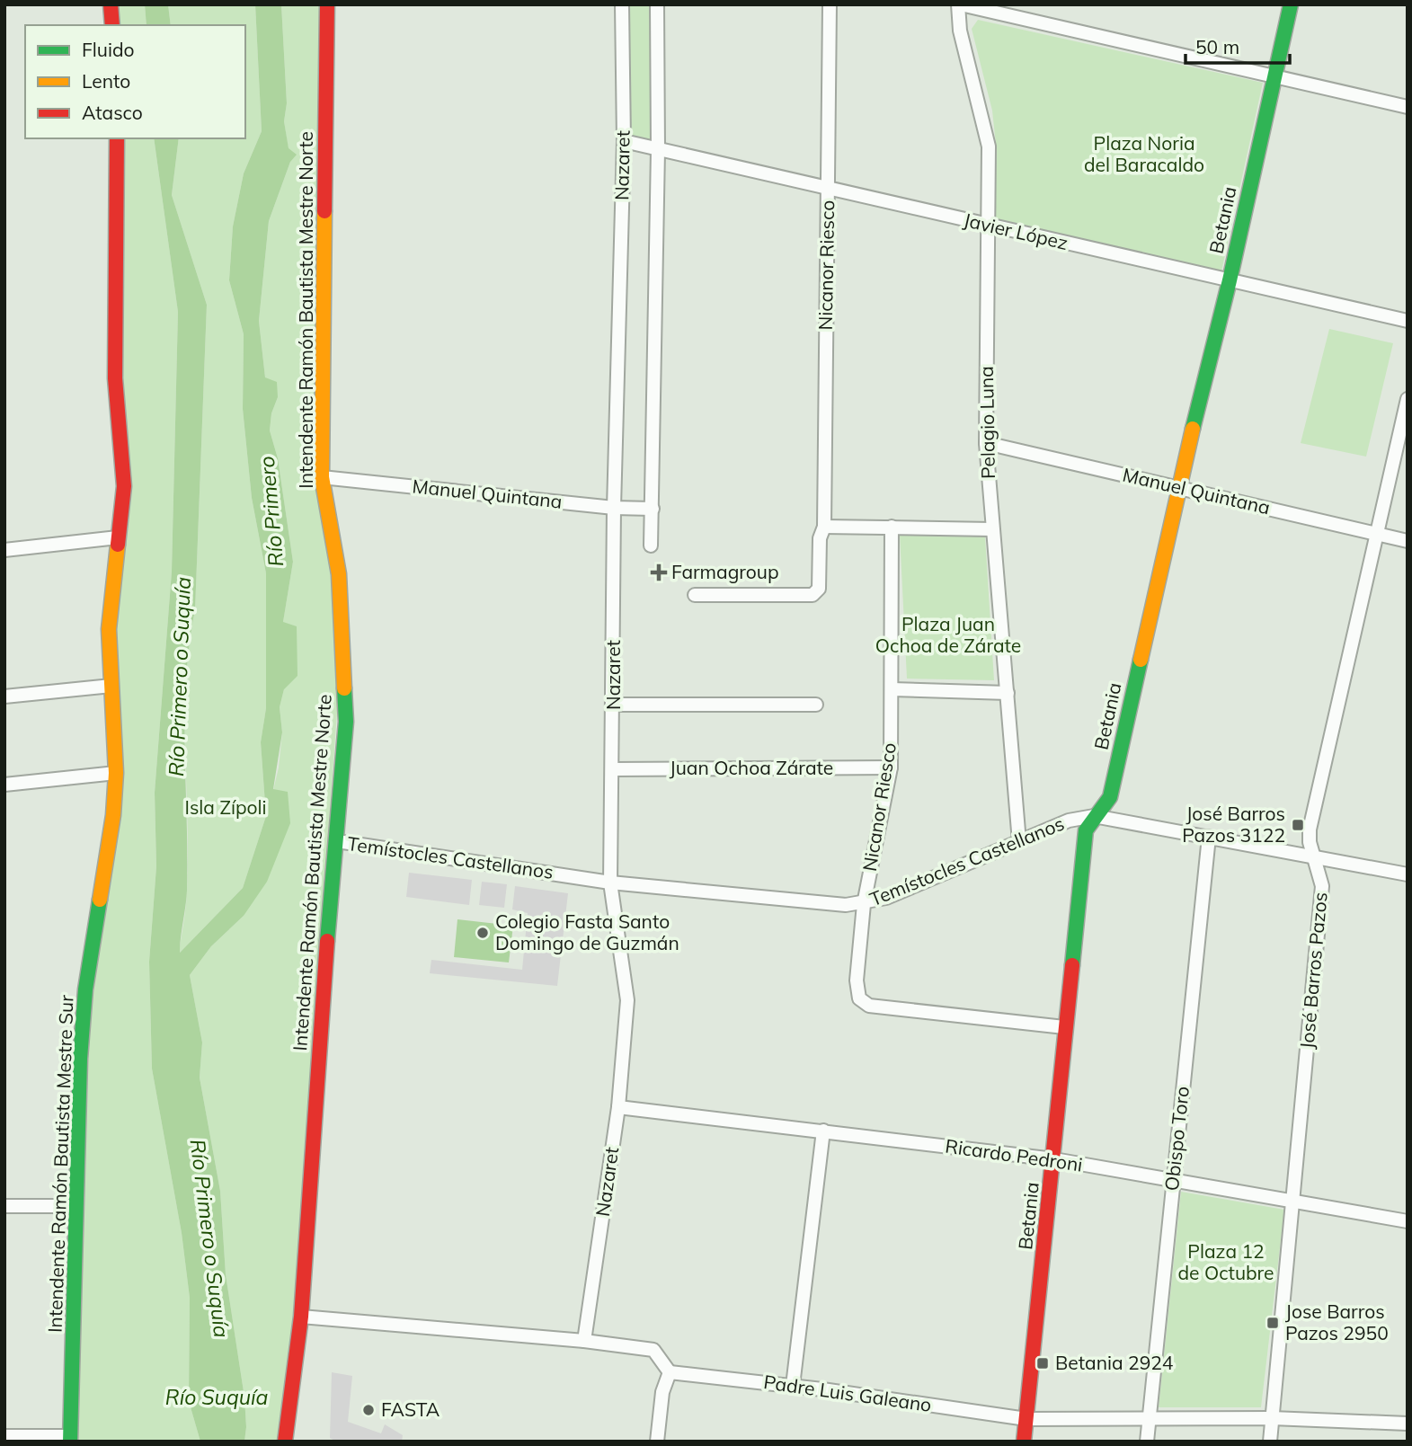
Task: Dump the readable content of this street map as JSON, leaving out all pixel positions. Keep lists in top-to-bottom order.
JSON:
{
  "streets": {
    "main road": ["Betania", "Intendente Ramón Bautista Mestre Norte", "Intendente Ramón Bautista Mestre Sur"],
    "street": [
      "Nazaret",
      "Javier López",
      "Nicanor Riesco",
      "Pelagio Luna",
      "Manuel Quintana",
      "Juan Ochoa Zárate",
      "Temístocles Castellanos",
      "José Barros Pazos",
      "Obispo Toro",
      "Ricardo Pedroni",
      "Padre Luis Galeano"
    ]
  },
  "crossings": [
    ["Nazaret", "Javier López"],
    ["Nazaret", "Manuel Quintana"],
    ["Nazaret", "Juan Ochoa Zárate"],
    ["Nazaret", "Temístocles Castellanos"],
    ["Nazaret", "Ricardo Pedroni"],
    ["Betania", "Javier López"],
    ["Betania", "Nicanor Riesco"],
    ["Betania", "Manuel Quintana"],
    ["Betania", "Temístocles Castellanos"],
    ["Betania", "Ricardo Pedroni"],
    ["Betania", "Padre Luis Galeano"],
    ["Javier López", "Nicanor Riesco"],
    ["Javier López", "Pelagio Luna"],
    ["Nicanor Riesco", "Juan Ochoa Zárate"],
    ["Nicanor Riesco", "Temístocles Castellanos"],
    ["Intendente Ramón Bautista Mestre Norte", "Manuel Quintana"],
    ["Intendente Ramón Bautista Mestre Norte", "Temístocles Castellanos"],
    ["Pelagio Luna", "Manuel Quintana"],
    ["Pelagio Luna", "Temístocles Castellanos"],
    ["Manuel Quintana", "José Barros Pazos"],
    ["Temístocles Castellanos", "José Barros Pazos"],
    ["Temístocles Castellanos", "Obispo Toro"],
    ["José Barros Pazos", "Ricardo Pedroni"],
    ["José Barros Pazos", "Padre Luis Galeano"],
    ["Obispo Toro", "Ricardo Pedroni"],
    ["Obispo Toro", "Padre Luis Galeano"]
  ],
  "water": ["Río Primero", "Río Primero o Suquía", "Río Suquía"],
  "parks": [
    "Plaza Noria del Baracaldo",
    "Plaza Juan Ochoa de Zárate",
    "Isla Zípoli",
    "Plaza 12 de Octubre"
  ],
  "places": {
    "health": ["Farmagroup"],
    "transit": ["José Barros Pazos 3122", "Jose Barros Pazos 2950", "Betania 2924"],
    "other": ["Colegio Fasta Santo Domingo de Guzmán", "FASTA"]
  },
  "legend": ["Fluido", "Lento", "Atasco"],
  "scale_bar": "50 m"
}
